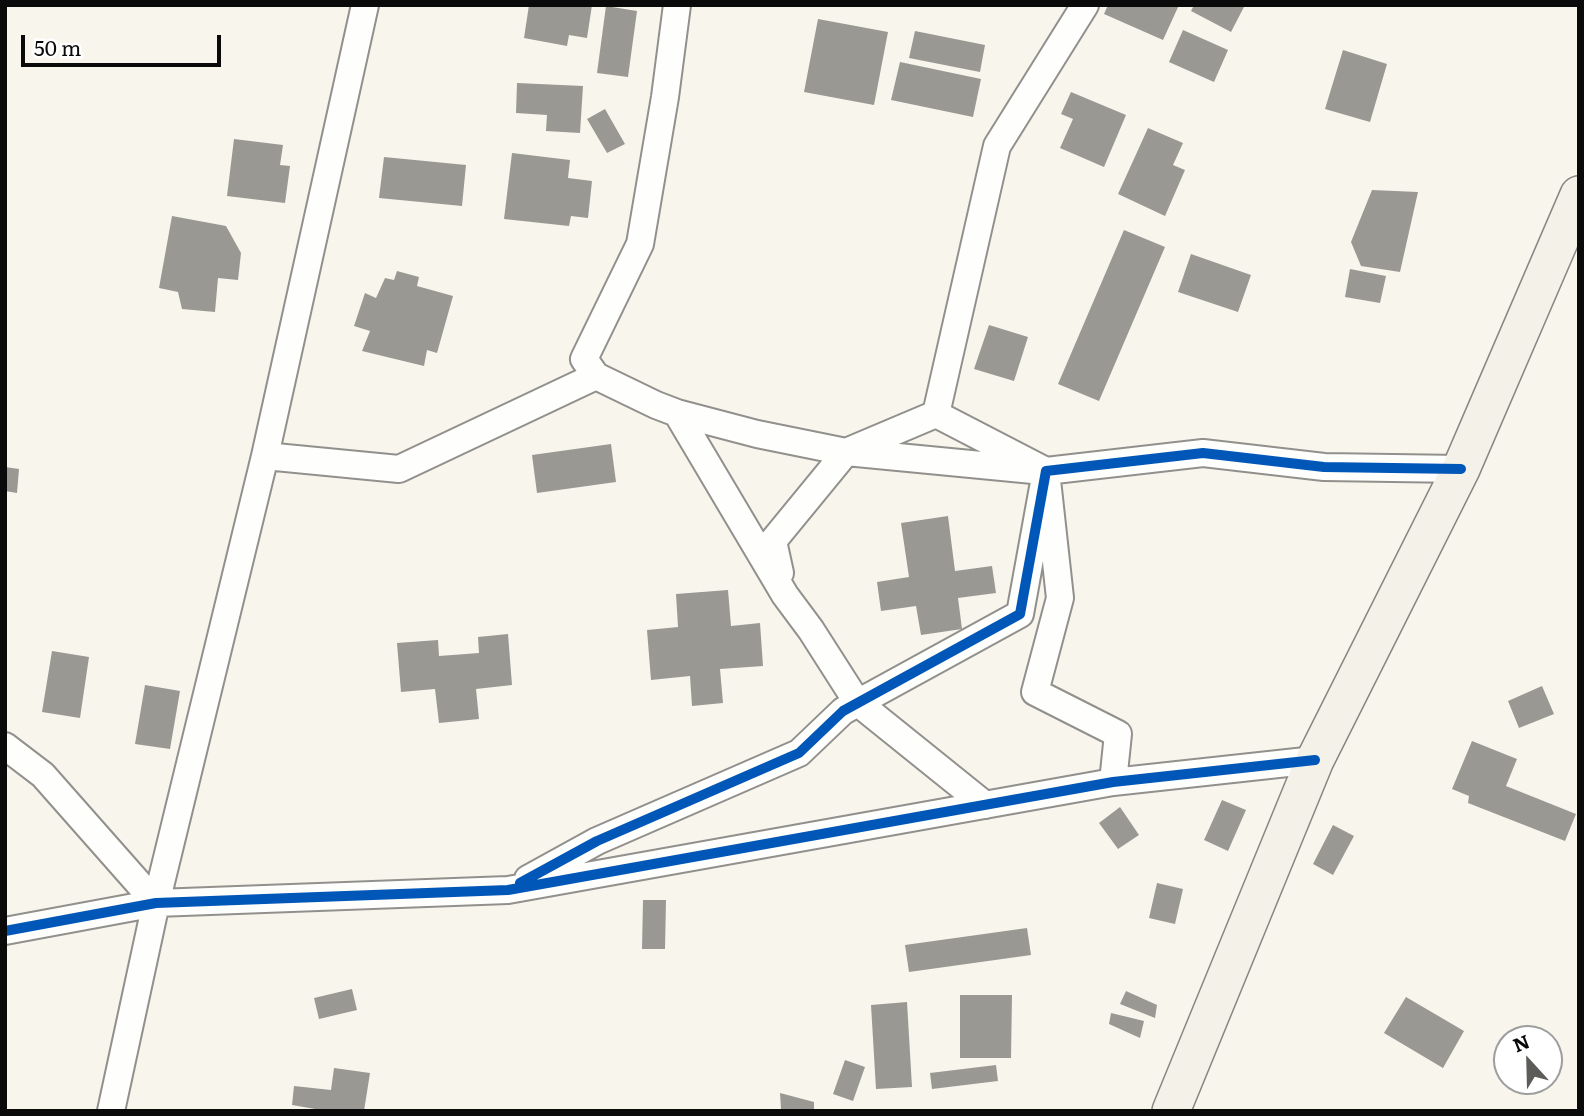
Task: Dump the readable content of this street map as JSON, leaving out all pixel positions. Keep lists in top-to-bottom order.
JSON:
{
  "scale_bar": "50 m",
  "north": "top"
}
